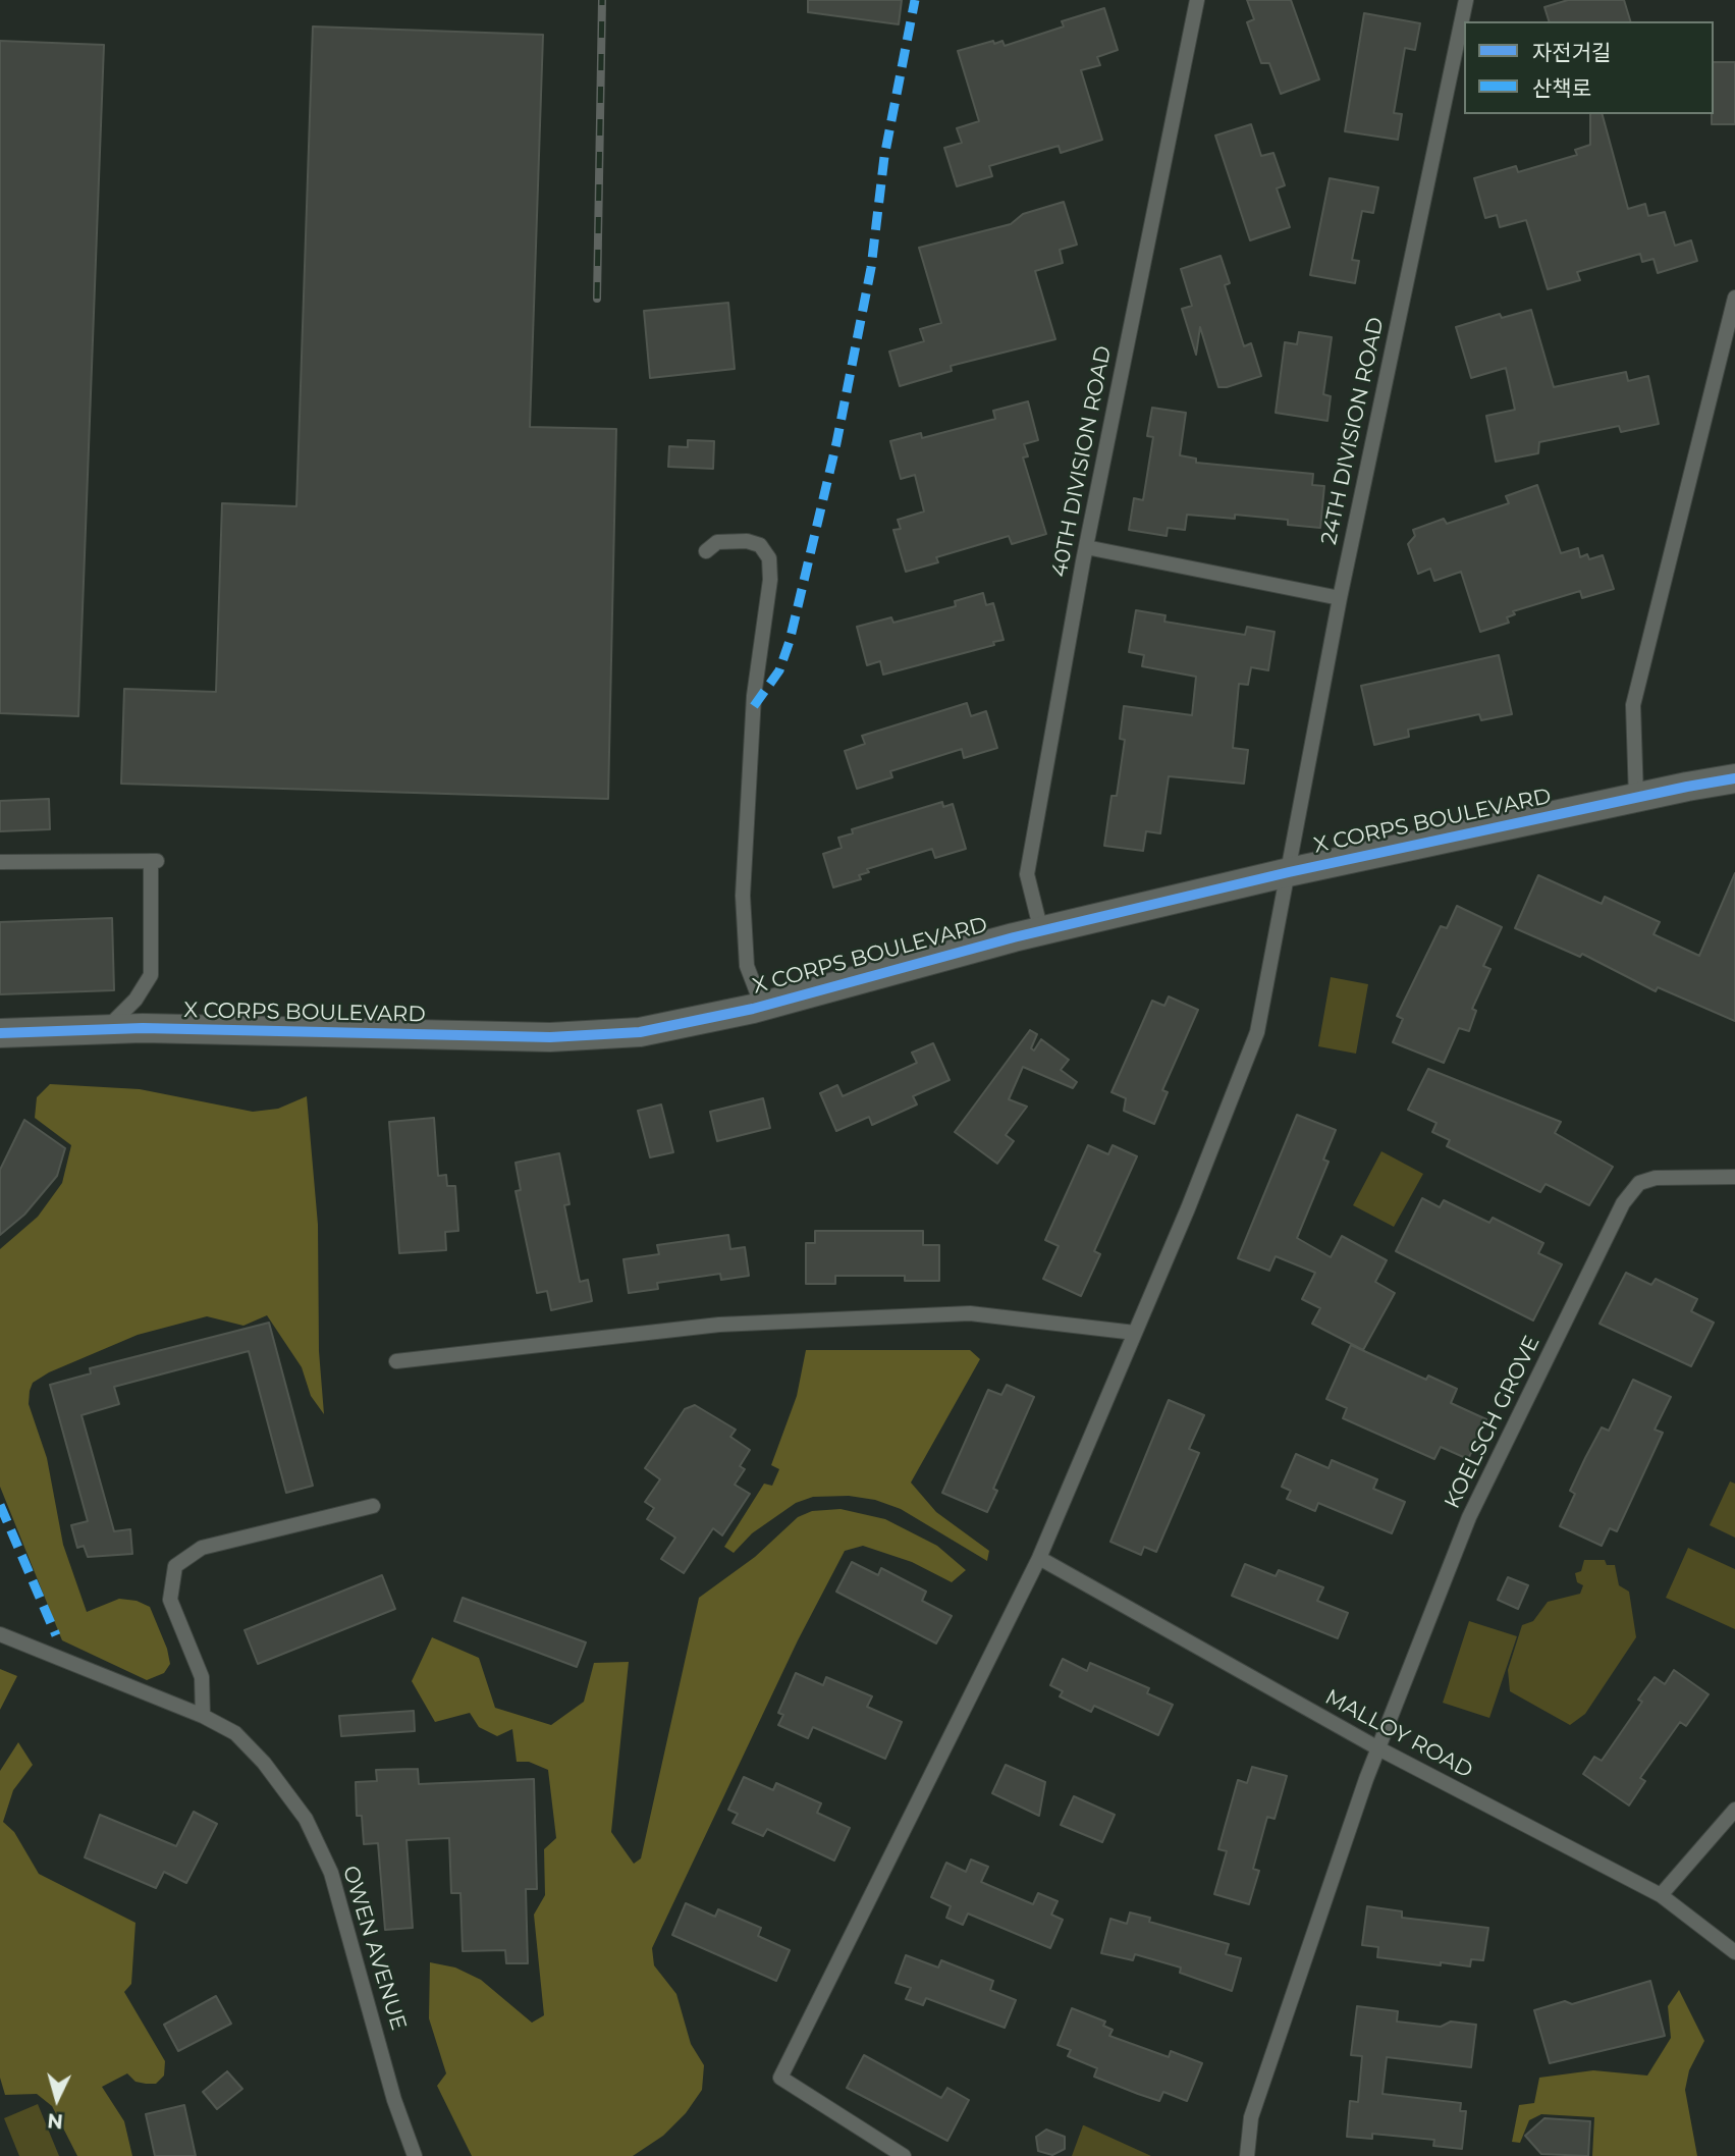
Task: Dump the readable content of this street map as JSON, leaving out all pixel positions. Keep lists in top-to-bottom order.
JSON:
{
  "streets": {
    "street": ["X CORPS BOULEVARD"],
    "lane": [
      "24TH DIVISION ROAD",
      "40TH DIVISION ROAD",
      "KOELSCH GROVE",
      "MALLOY ROAD",
      "OWEN AVENUE"
    ]
  },
  "crossings": [
    ["24TH DIVISION ROAD", "X CORPS BOULEVARD"],
    ["24TH DIVISION ROAD", "MALLOY ROAD"],
    ["40TH DIVISION ROAD", "X CORPS BOULEVARD"],
    ["KOELSCH GROVE", "MALLOY ROAD"]
  ],
  "legend": ["자전거길", "산책로"],
  "north": "bottom"
}
